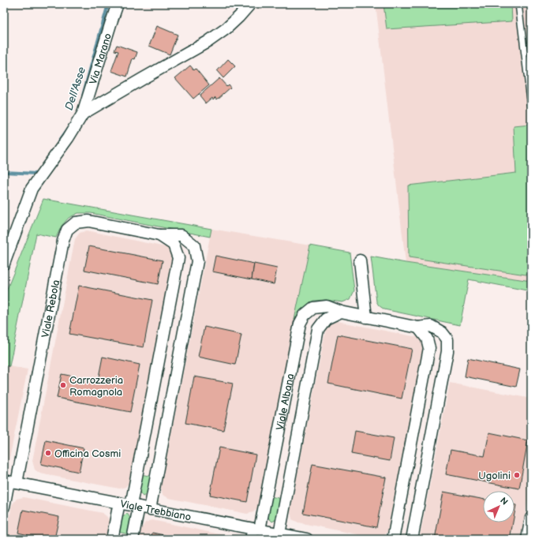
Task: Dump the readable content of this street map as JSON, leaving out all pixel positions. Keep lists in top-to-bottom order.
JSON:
{
  "streets": {
    "street": [
      "Via Marano",
      "Viale Rebola",
      "Viale Albana",
      "Viale Trebbiano"
    ]
  },
  "crossings": [
    ["Viale Rebola", "Viale Trebbiano"],
    ["Viale Albana", "Viale Trebbiano"]
  ],
  "water": ["Dell'Asse"],
  "places": ["Carrozzeria Romagnola", "Officina Cosmi", "Ugolini"],
  "north": "top right"
}
